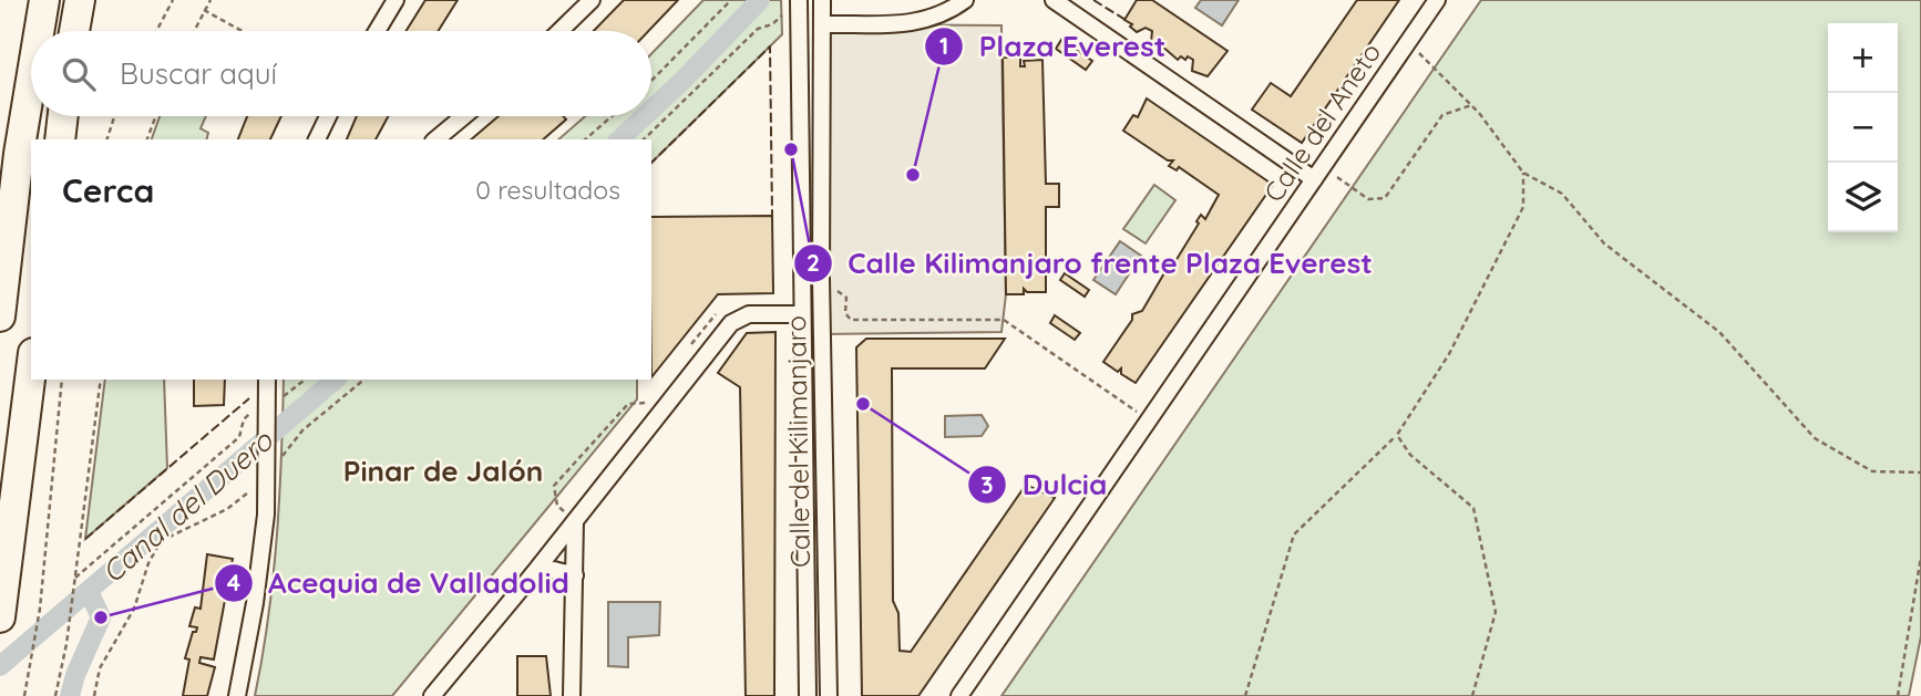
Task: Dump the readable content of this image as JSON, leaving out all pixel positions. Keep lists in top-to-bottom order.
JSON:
{
  "streets": {
    "street": ["Calle del Aneto", "Calle del Kilimanjaro"]
  },
  "districts": ["Pinar de Jalón"],
  "water": ["Canal del Duero"],
  "places": [
    "Calle Kilimanjaro frente Plaza Everest",
    "Plaza Everest",
    "Dulcia",
    "Acequia de Valladolid"
  ],
  "page": {
    "map_buttons": ["+", "−"],
    "search": "Buscar aquí",
    "heading": ["Cerca", "0 resultados"]
  }
}
